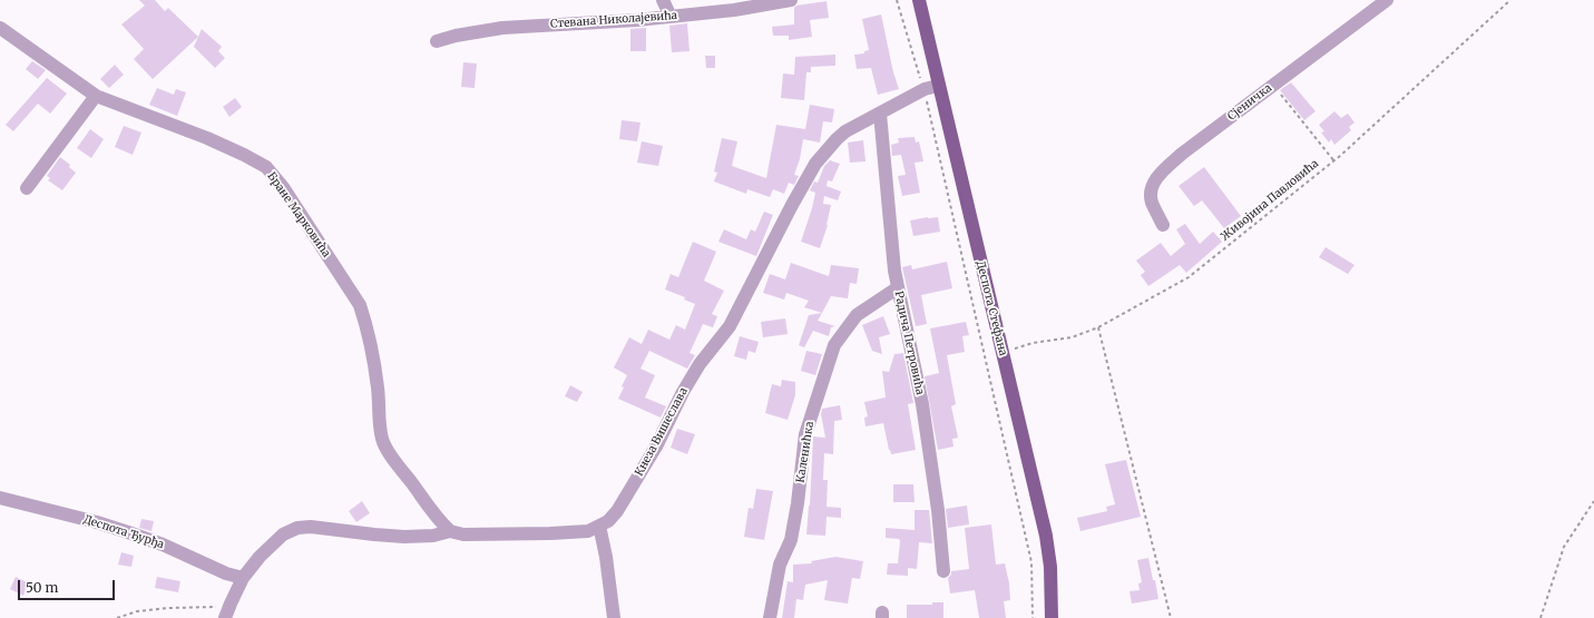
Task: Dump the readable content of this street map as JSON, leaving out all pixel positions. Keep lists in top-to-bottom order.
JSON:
{
  "streets": {
    "main road": ["Деспота Стефана"],
    "street": [
      "Стевана Николајевића",
      "Сјеничка",
      "Бране Марковића",
      "Радича Петровића",
      "Кнеза Вишеслава",
      "Каленићка",
      "Деспота Ђурђа"
    ],
    "path": ["Живојина Павловића"]
  },
  "crossings": [
    ["Живојина Павловића", "Деспота Стефана"],
    ["Бране Марковића", "Кнеза Вишеслава"],
    ["Деспота Стефана", "Кнеза Вишеслава"],
    ["Радича Петровића", "Кнеза Вишеслава"],
    ["Радича Петровића", "Каленићка"],
    ["Кнеза Вишеслава", "Деспота Ђурђа"]
  ],
  "scale_bar": "50 m"
}
